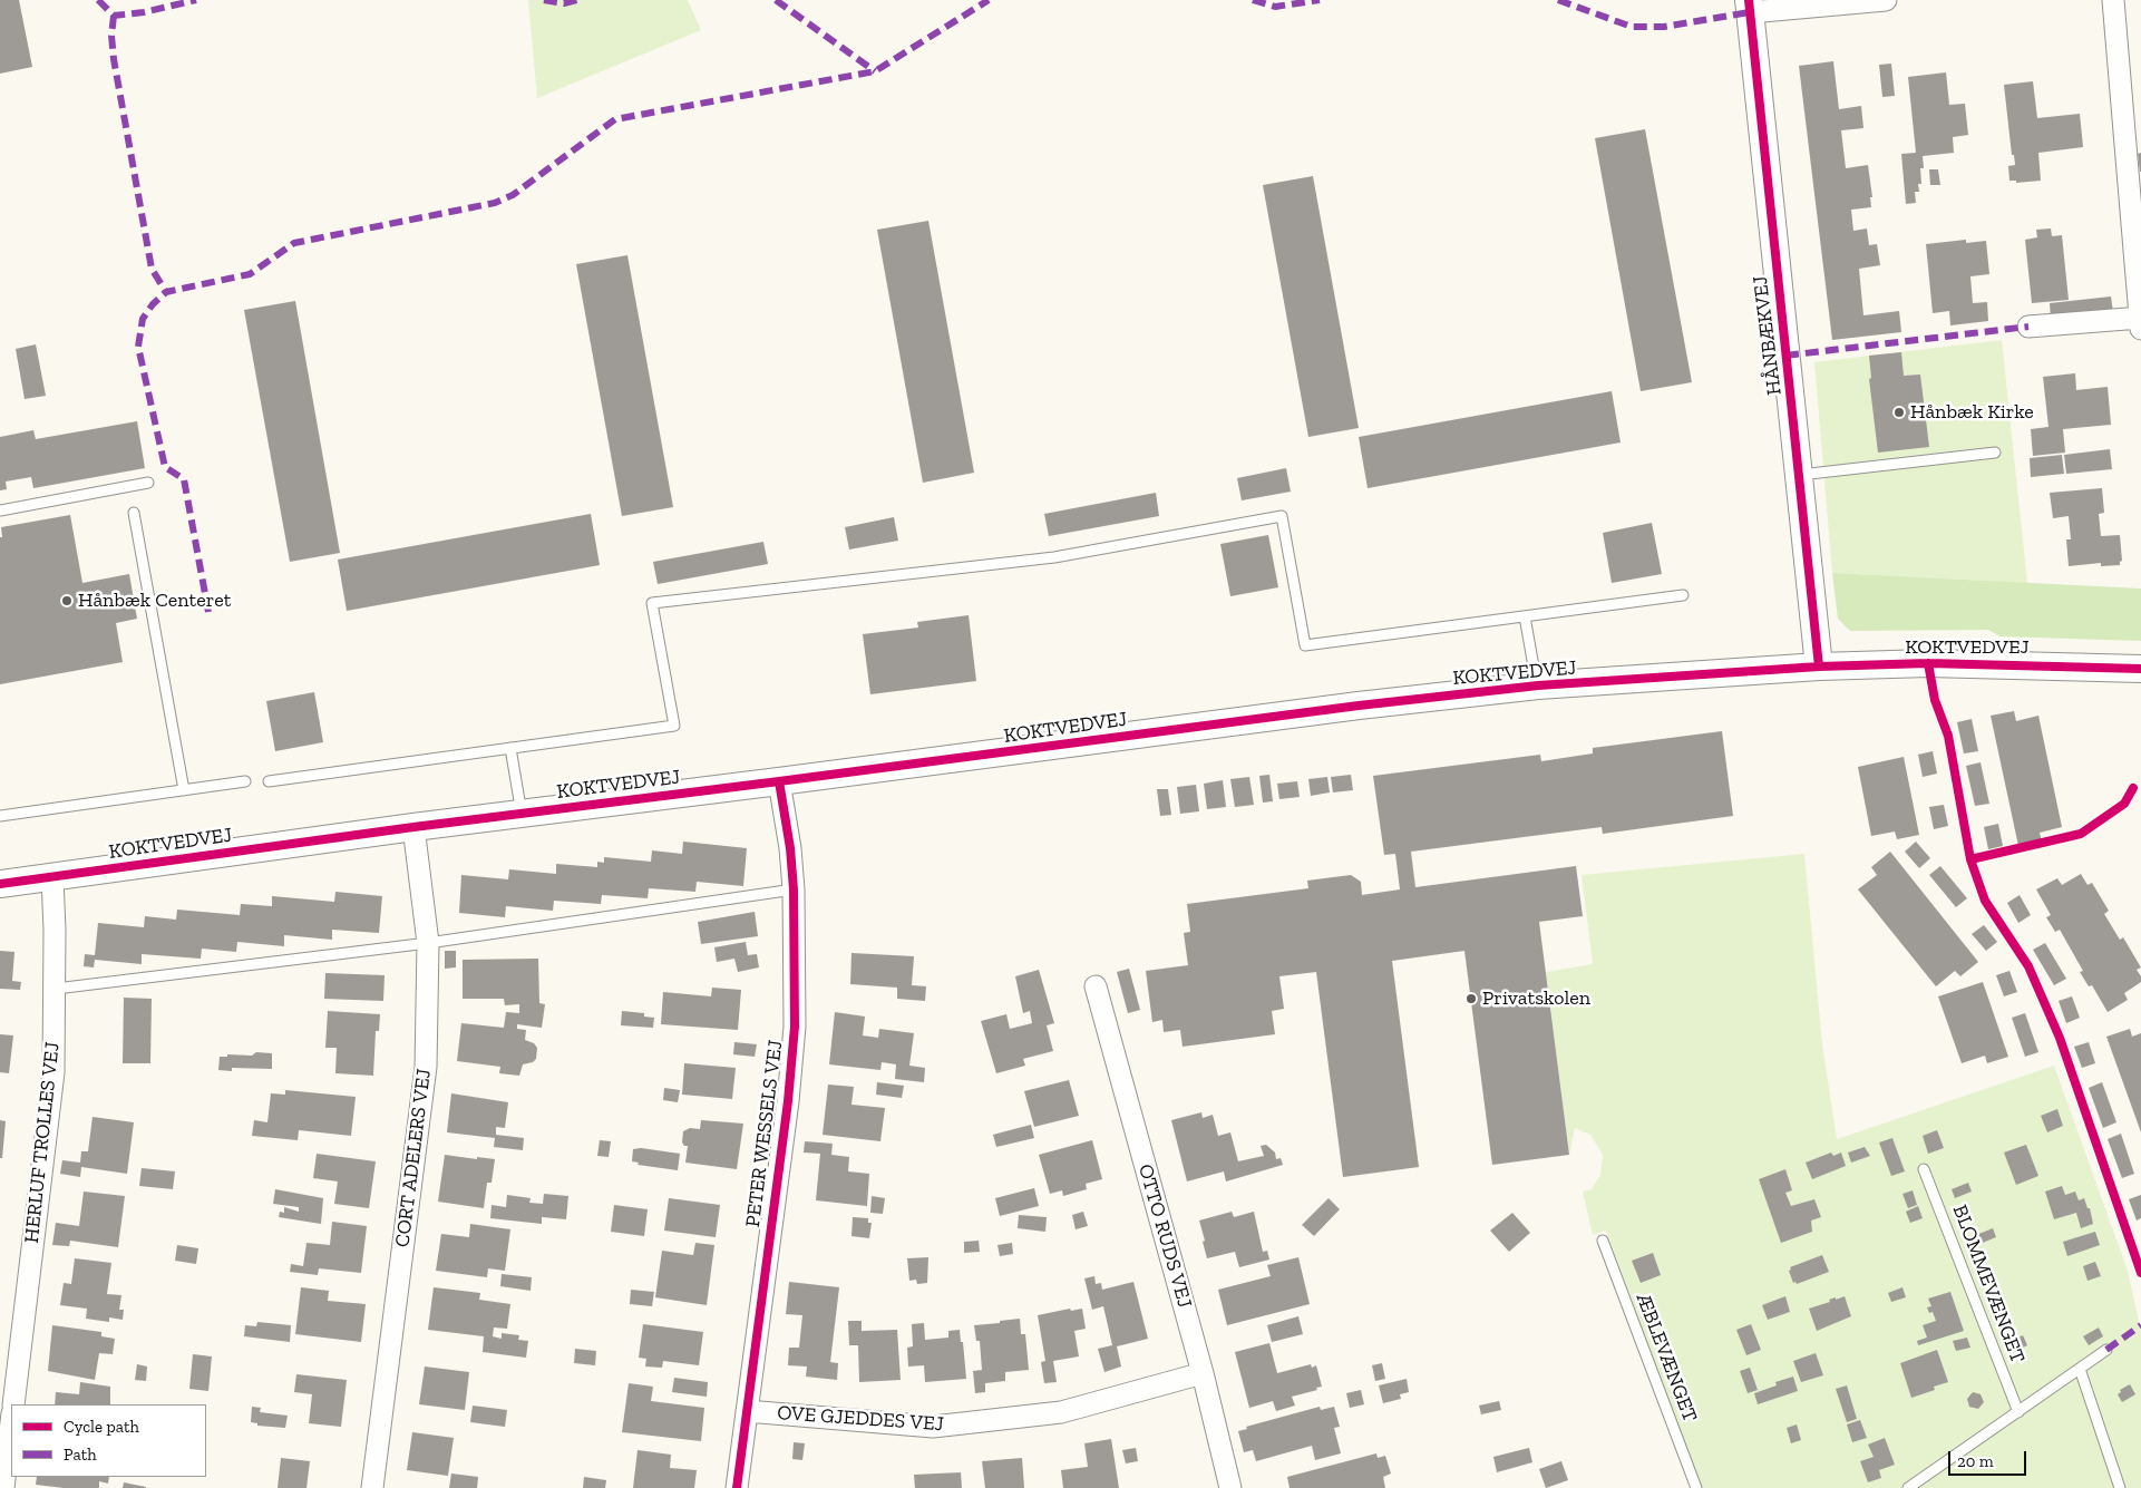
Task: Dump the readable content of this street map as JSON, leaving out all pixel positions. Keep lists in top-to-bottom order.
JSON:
{
  "streets": {
    "street": [
      "HÅNBÆKVEJ",
      "KOKTVEDVEJ",
      "PETER WESSELS VEJ",
      "HERLUF TROLLES VEJ",
      "CORT ADELERS VEJ",
      "OTTO RUDS VEJ",
      "OVE GJEDDES VEJ"
    ],
    "lane": ["BLOMMEVÆNGET", "ÆBLEVÆNGET"]
  },
  "crossings": [
    ["HÅNBÆKVEJ", "KOKTVEDVEJ"],
    ["KOKTVEDVEJ", "PETER WESSELS VEJ"],
    ["KOKTVEDVEJ", "HERLUF TROLLES VEJ"],
    ["KOKTVEDVEJ", "CORT ADELERS VEJ"],
    ["PETER WESSELS VEJ", "OVE GJEDDES VEJ"],
    ["OTTO RUDS VEJ", "OVE GJEDDES VEJ"]
  ],
  "places": ["Hånbæk Kirke", "Hånbæk Centeret", "Privatskolen"],
  "legend": ["Cycle path", "Path"],
  "scale_bar": "20 m"
}
